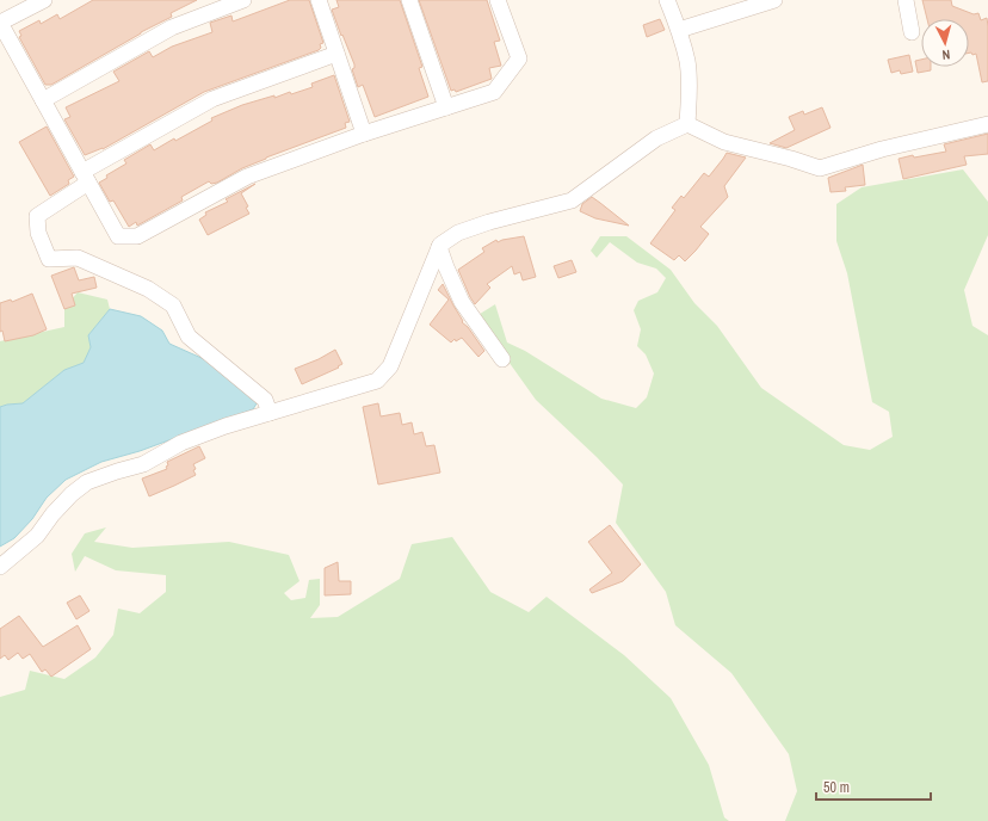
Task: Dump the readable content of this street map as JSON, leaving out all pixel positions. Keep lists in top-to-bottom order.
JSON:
{
  "scale_bar": "50 m",
  "north": "bottom"
}
